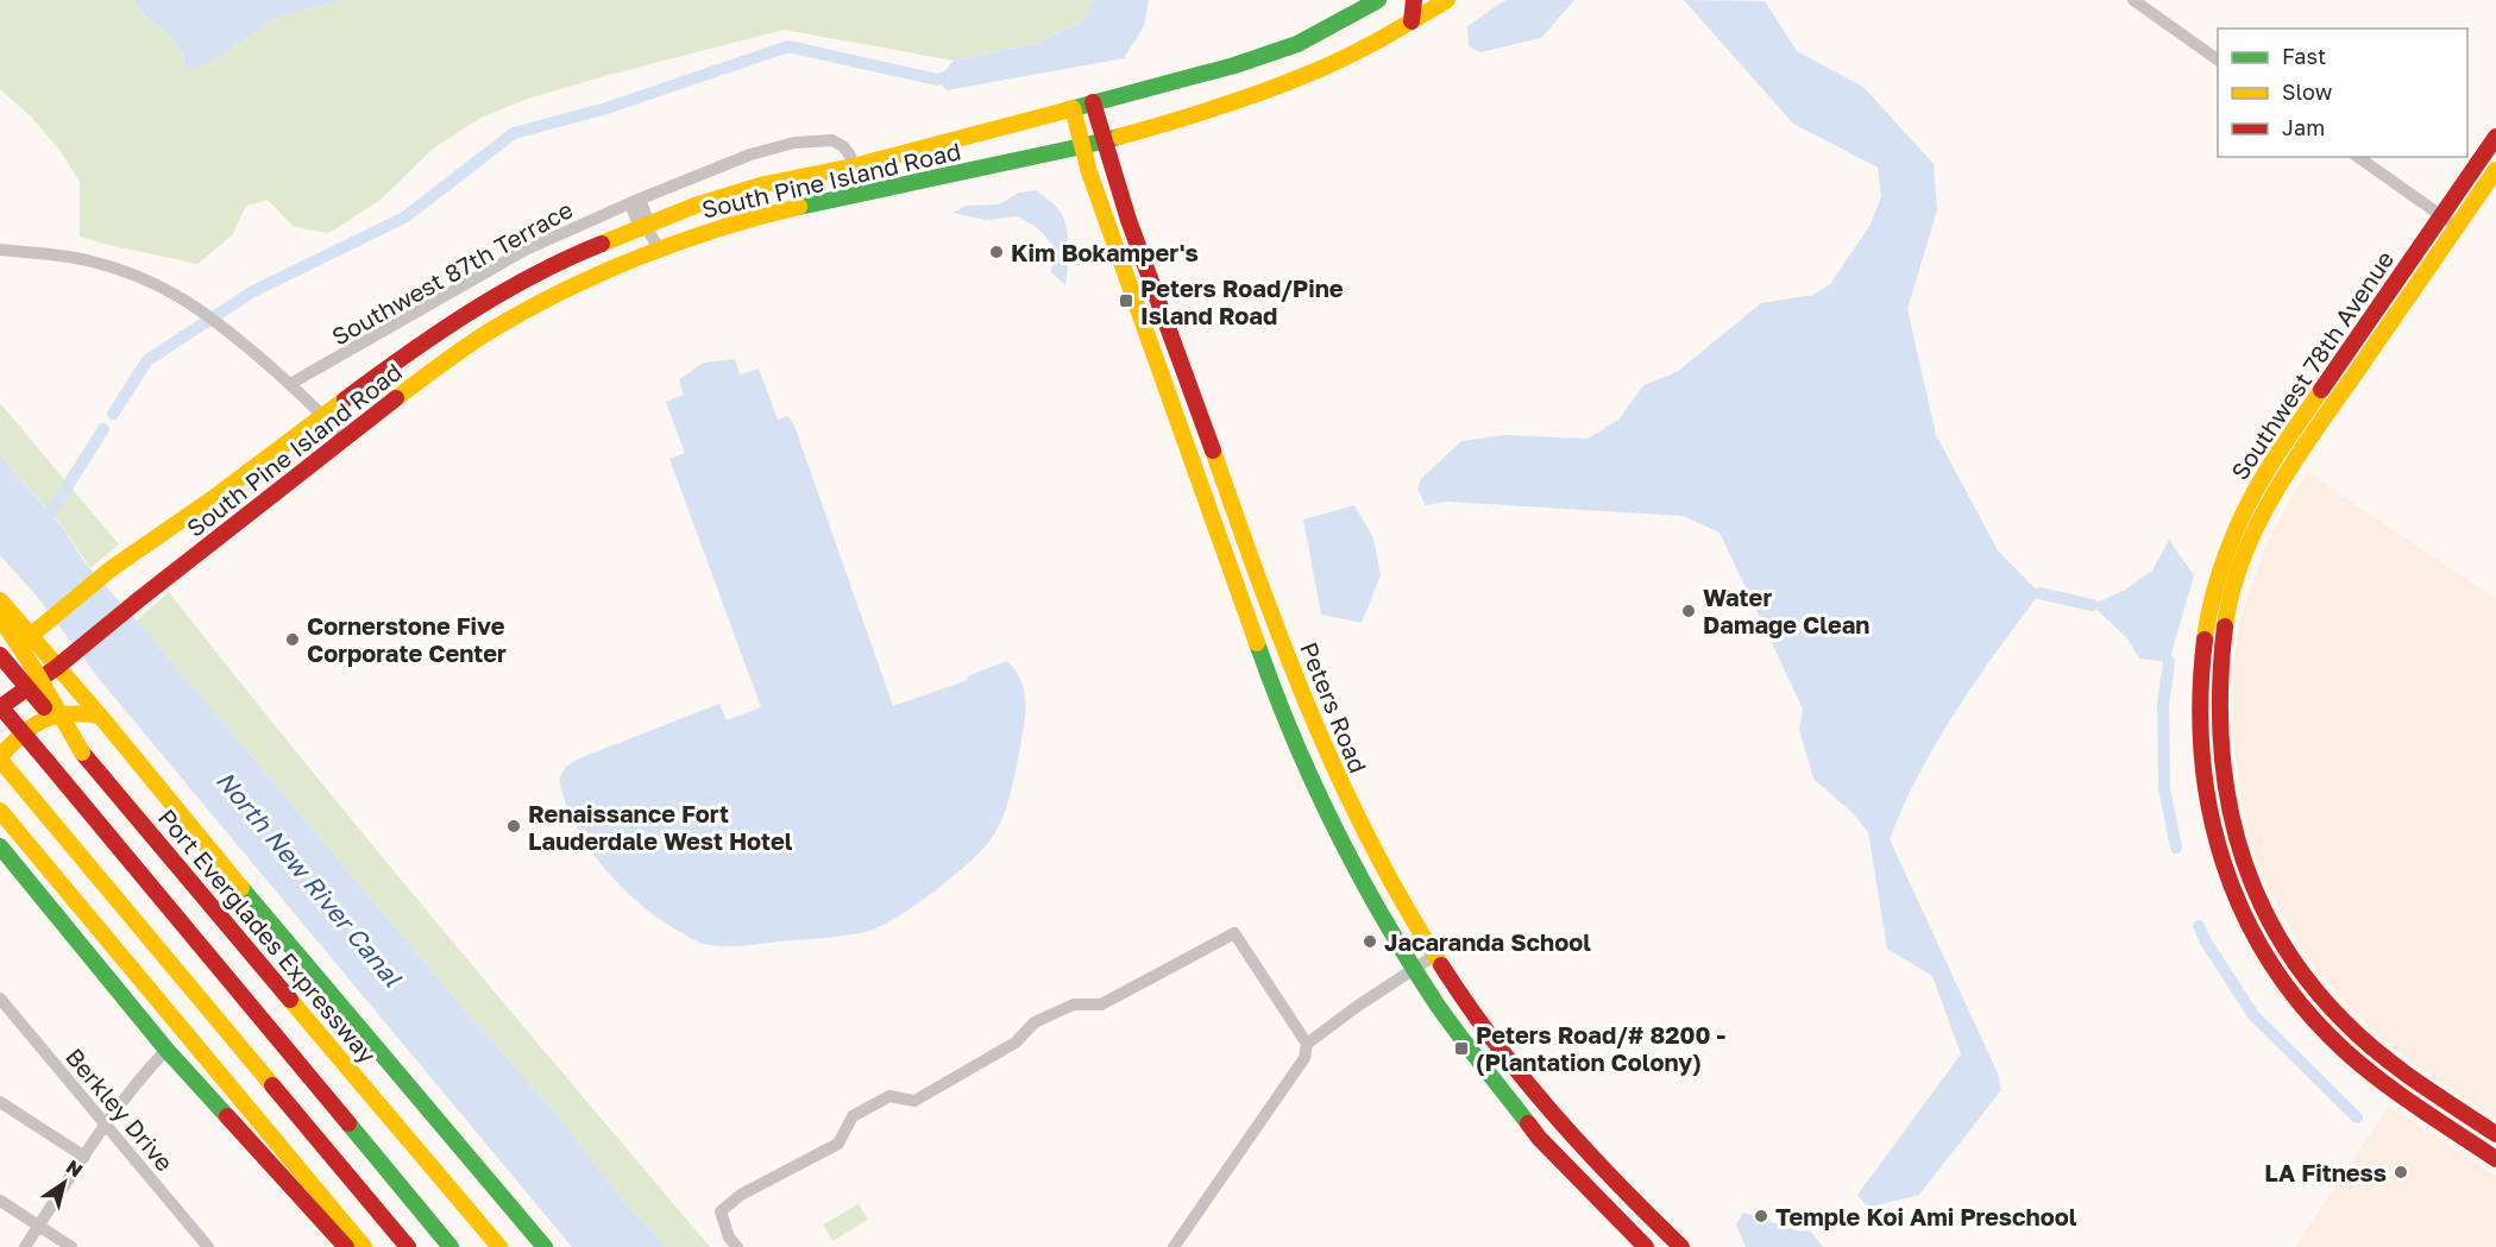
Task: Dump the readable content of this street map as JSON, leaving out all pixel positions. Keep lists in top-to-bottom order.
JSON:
{
  "streets": {
    "main road": [
      "South Pine Island Road",
      "Southwest 78th Avenue",
      "Peters Road",
      "Port Everglades Expressway"
    ],
    "street": ["Southwest 87th Terrace", "Berkley Drive"]
  },
  "crossings": [
    ["South Pine Island Road", "Southwest 87th Terrace"],
    ["South Pine Island Road", "Peters Road"]
  ],
  "water": ["North New River Canal"],
  "places": {
    "other": [
      "Kim Bokamper's",
      "Water Damage Clean",
      "Cornerstone Five Corporate Center",
      "Renaissance Fort Lauderdale West Hotel",
      "Jacaranda School",
      "LA Fitness",
      "Temple Koi Ami Preschool"
    ],
    "transit": ["Peters Road/Pine Island Road", "Peters Road/# 8200 - (Plantation Colony)"]
  },
  "legend": ["Fast", "Slow", "Jam"],
  "north": "top right"
}
